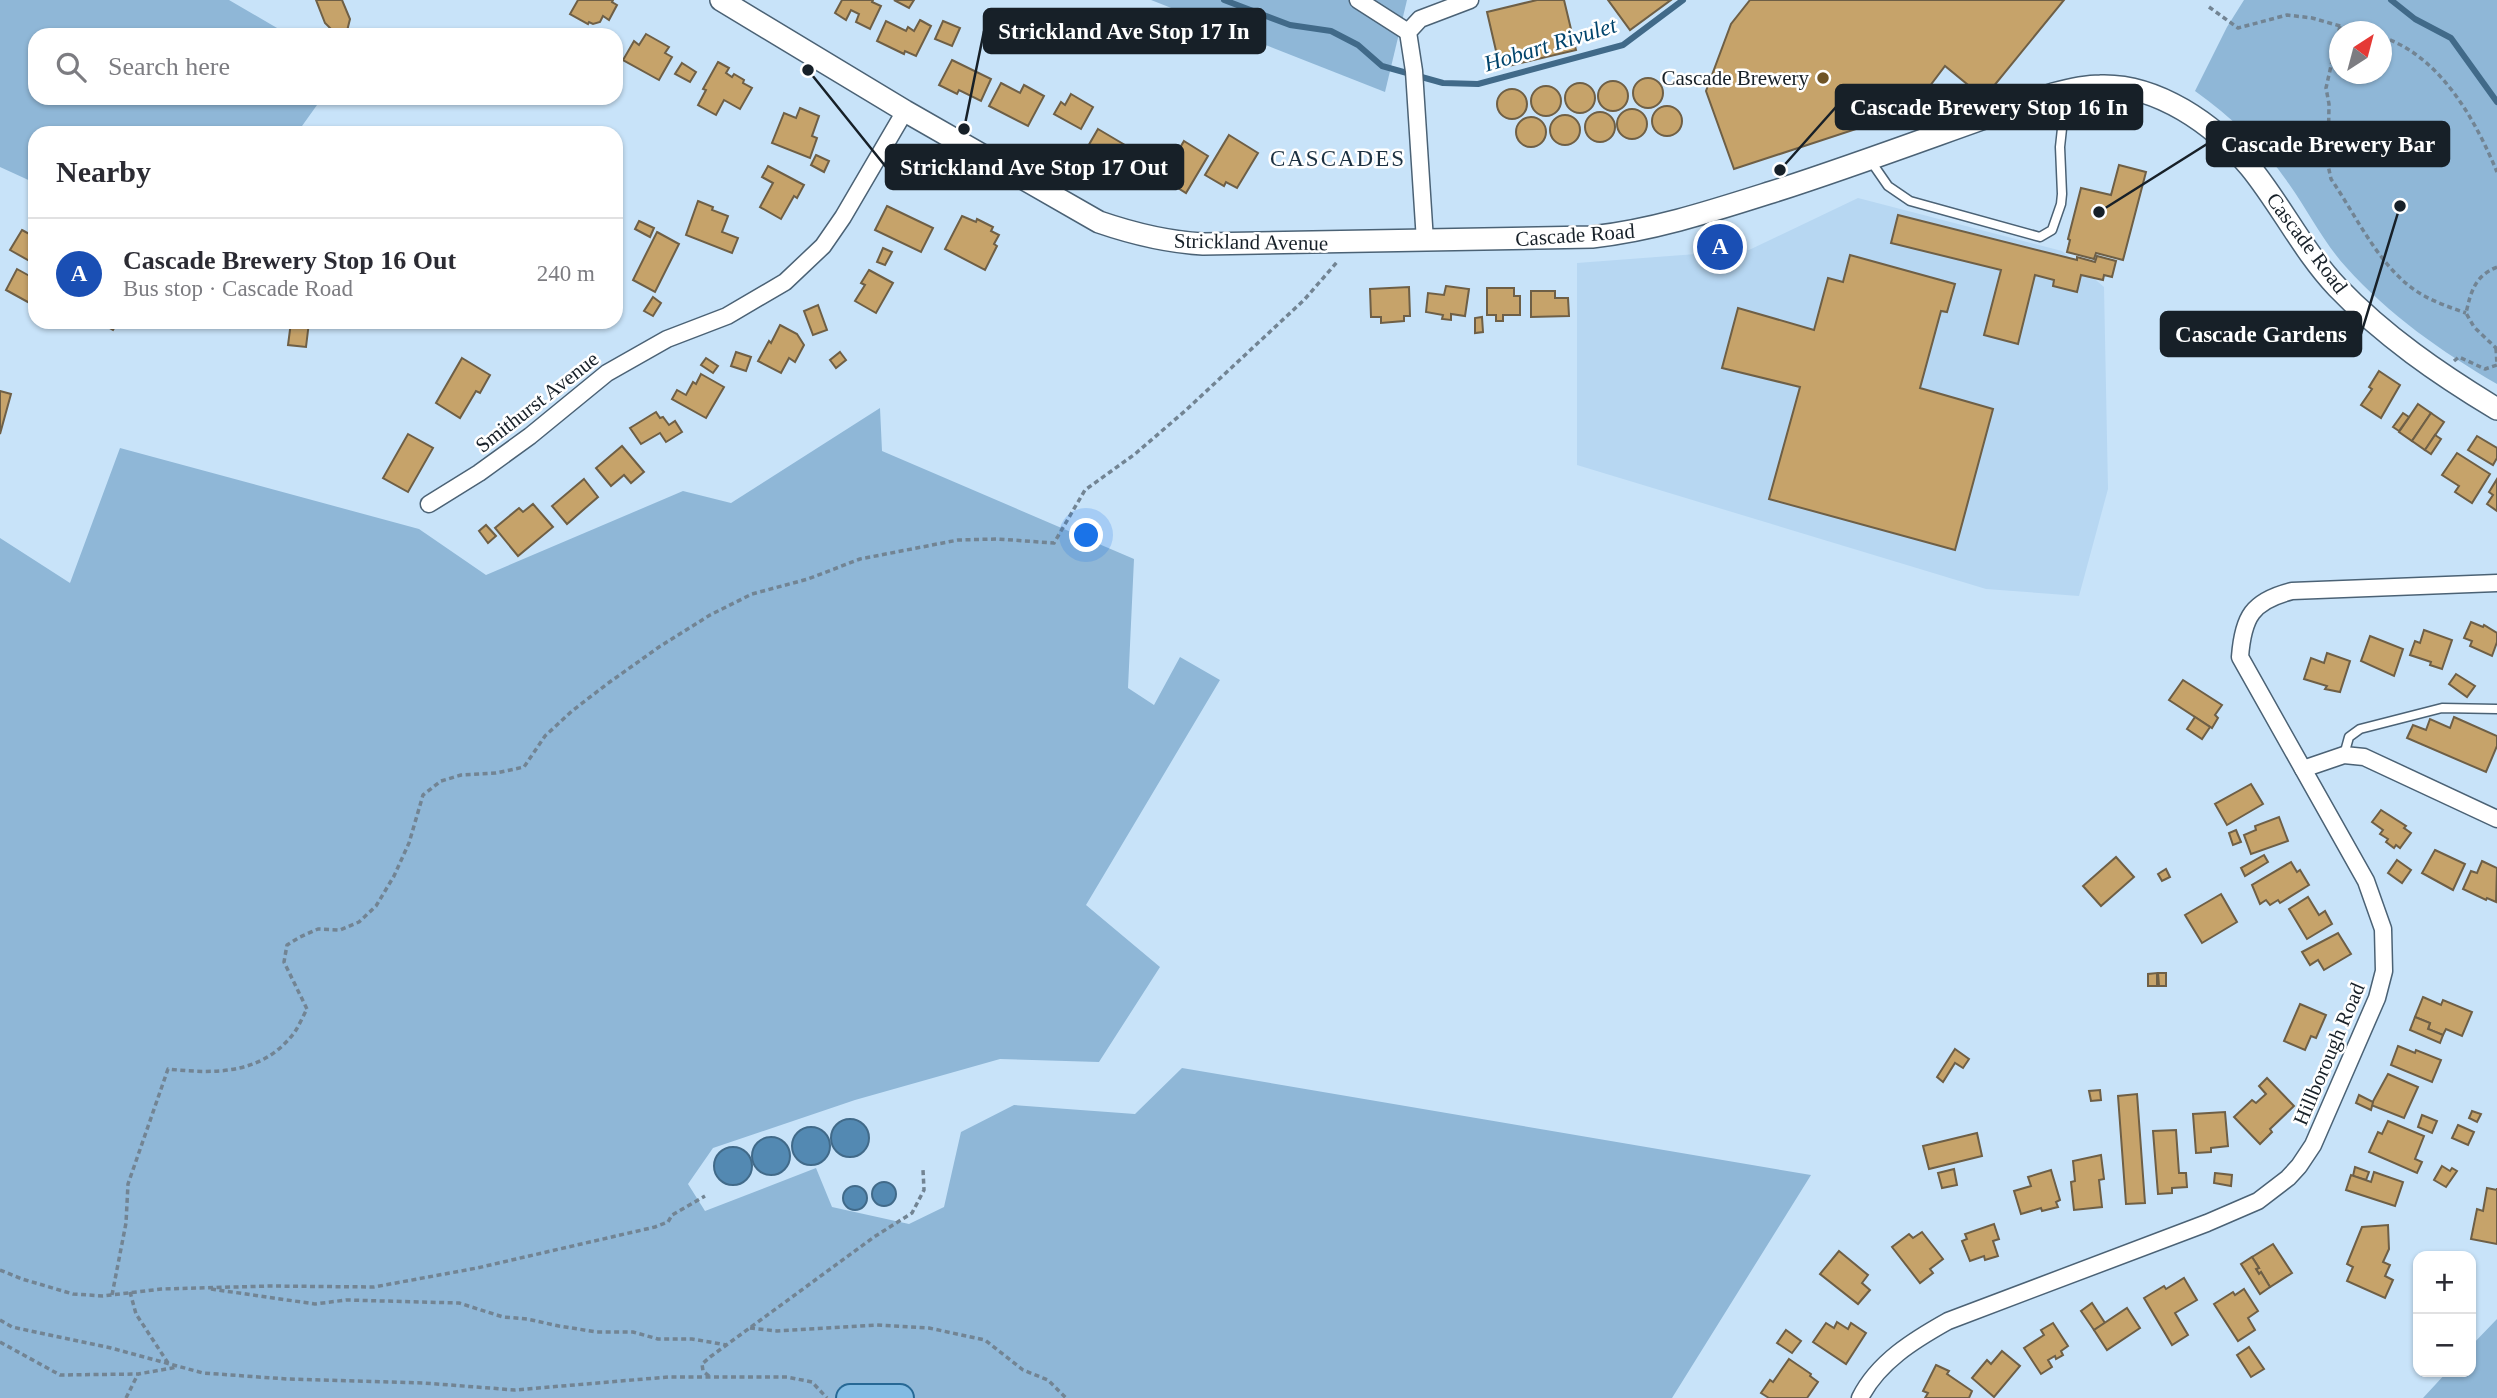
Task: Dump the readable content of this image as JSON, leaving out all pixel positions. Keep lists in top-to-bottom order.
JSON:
{
  "streets": {
    "street": [
      "Cascade Road",
      "Strickland Avenue",
      "Smithurst Avenue",
      "Hillborough Road"
    ]
  },
  "crossings": [
    ["Cascade Road", "Strickland Avenue"],
    ["Strickland Avenue", "Smithurst Avenue"]
  ],
  "districts": ["CASCADES"],
  "water": ["Hobart Rivulet"],
  "places": [
    "Strickland Ave Stop 17 Out",
    "Cascade Brewery",
    "Strickland Ave Stop 17 In",
    "Cascade Brewery Stop 16 In",
    "Cascade Gardens",
    "Cascade Brewery Bar"
  ],
  "north": "top right",
  "page": {
    "search": "Search here",
    "heading": "Nearby",
    "list": [
      {
        "mark": "A",
        "name": "Cascade Brewery Stop 16 Out",
        "note": "Bus stop · Cascade Road",
        "value": "240 m"
      }
    ],
    "pins": "A",
    "map_buttons": ["+", "−"]
  }
}
